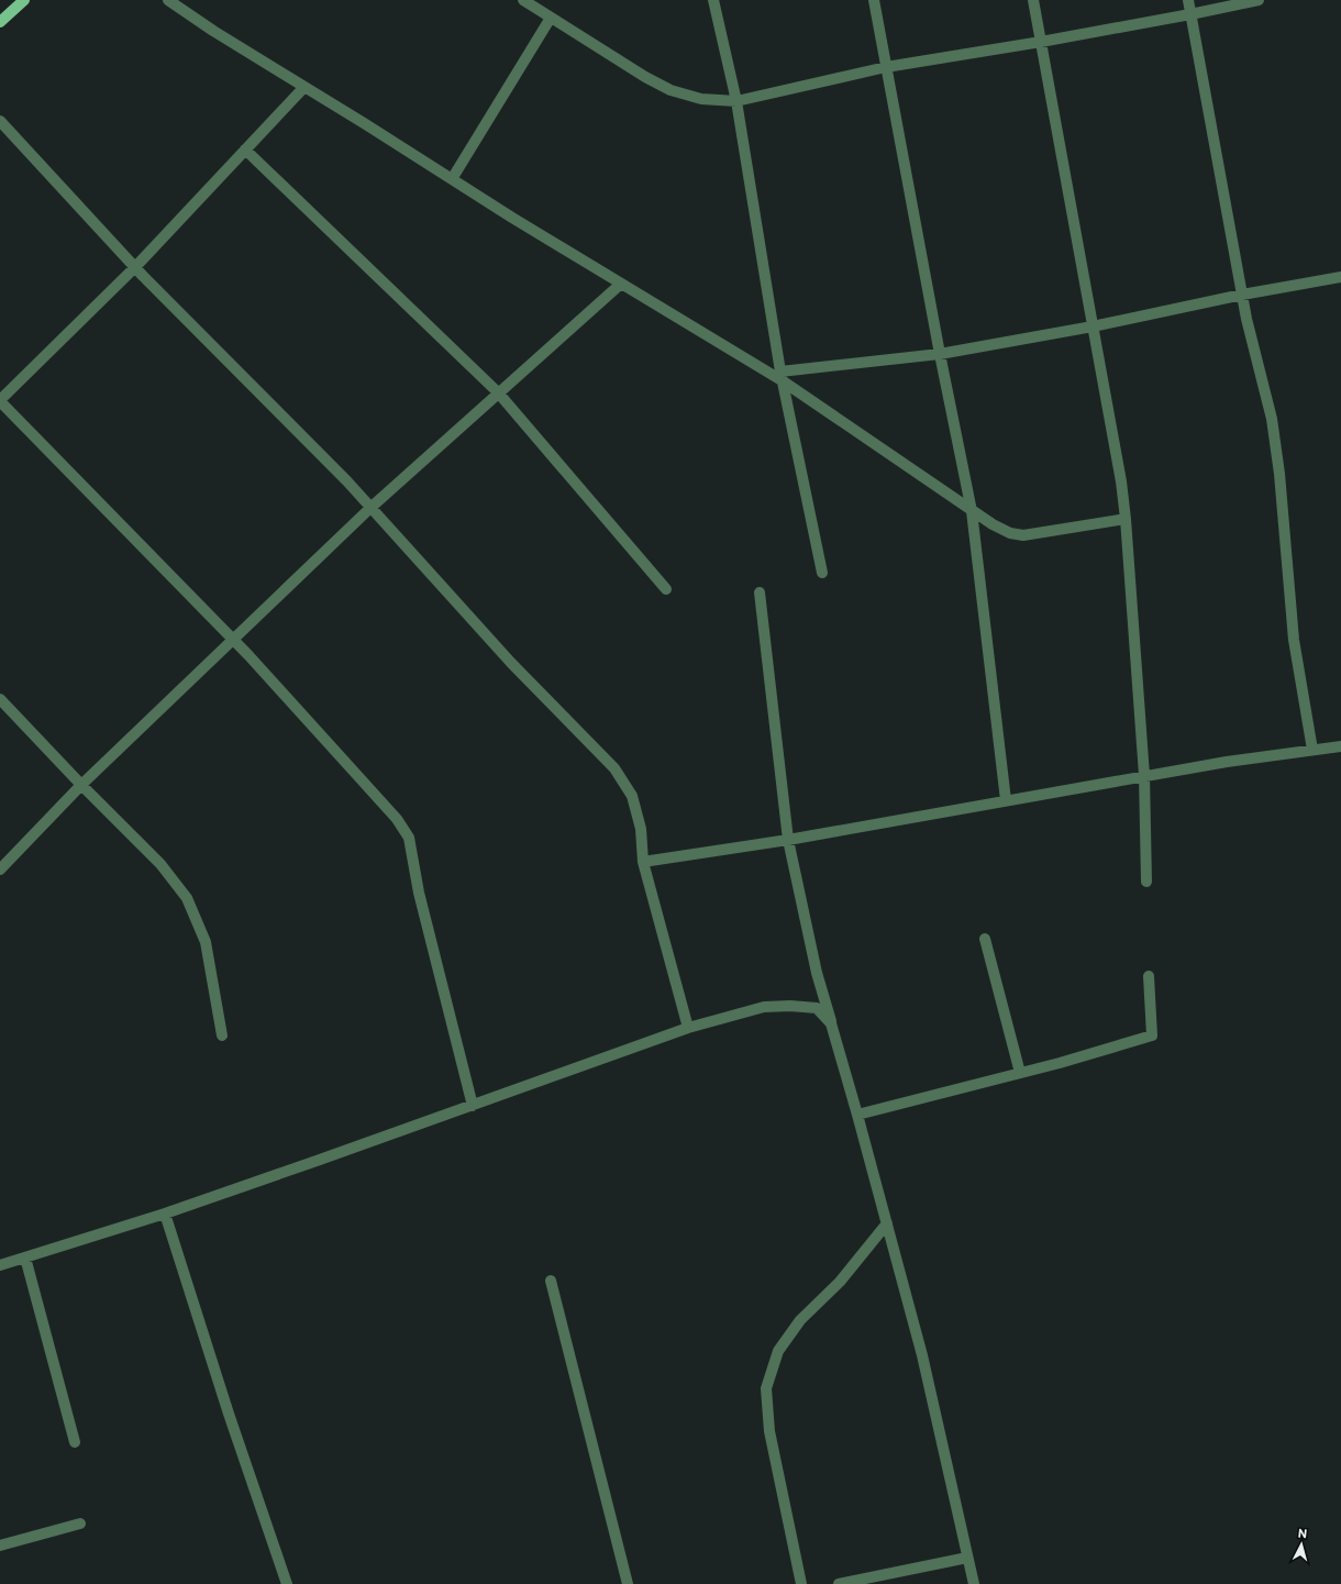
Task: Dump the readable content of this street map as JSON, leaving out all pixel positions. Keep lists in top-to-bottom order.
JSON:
{
  "north": "top"
}
